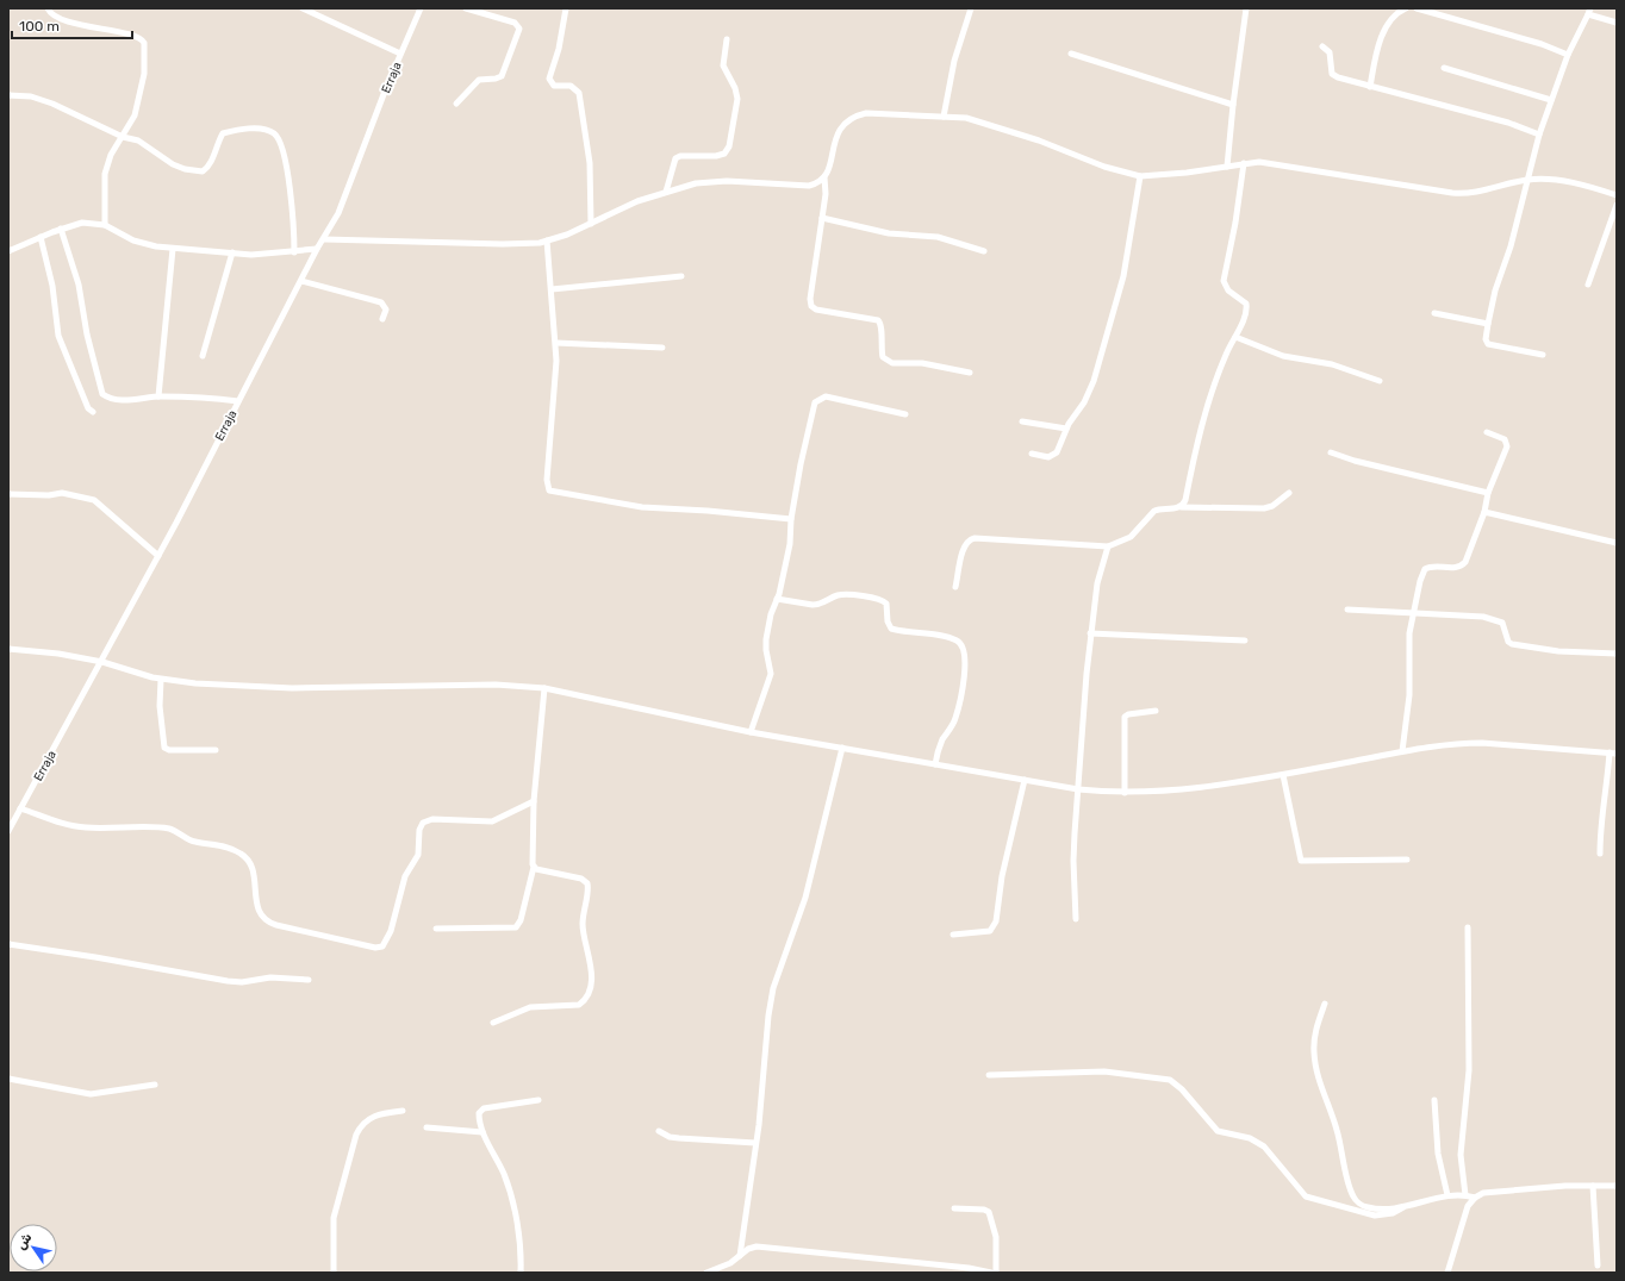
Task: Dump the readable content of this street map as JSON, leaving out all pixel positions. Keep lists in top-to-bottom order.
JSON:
{
  "streets": {
    "street": ["Erraja"]
  },
  "scale_bar": "100 m",
  "north": "top left"
}
